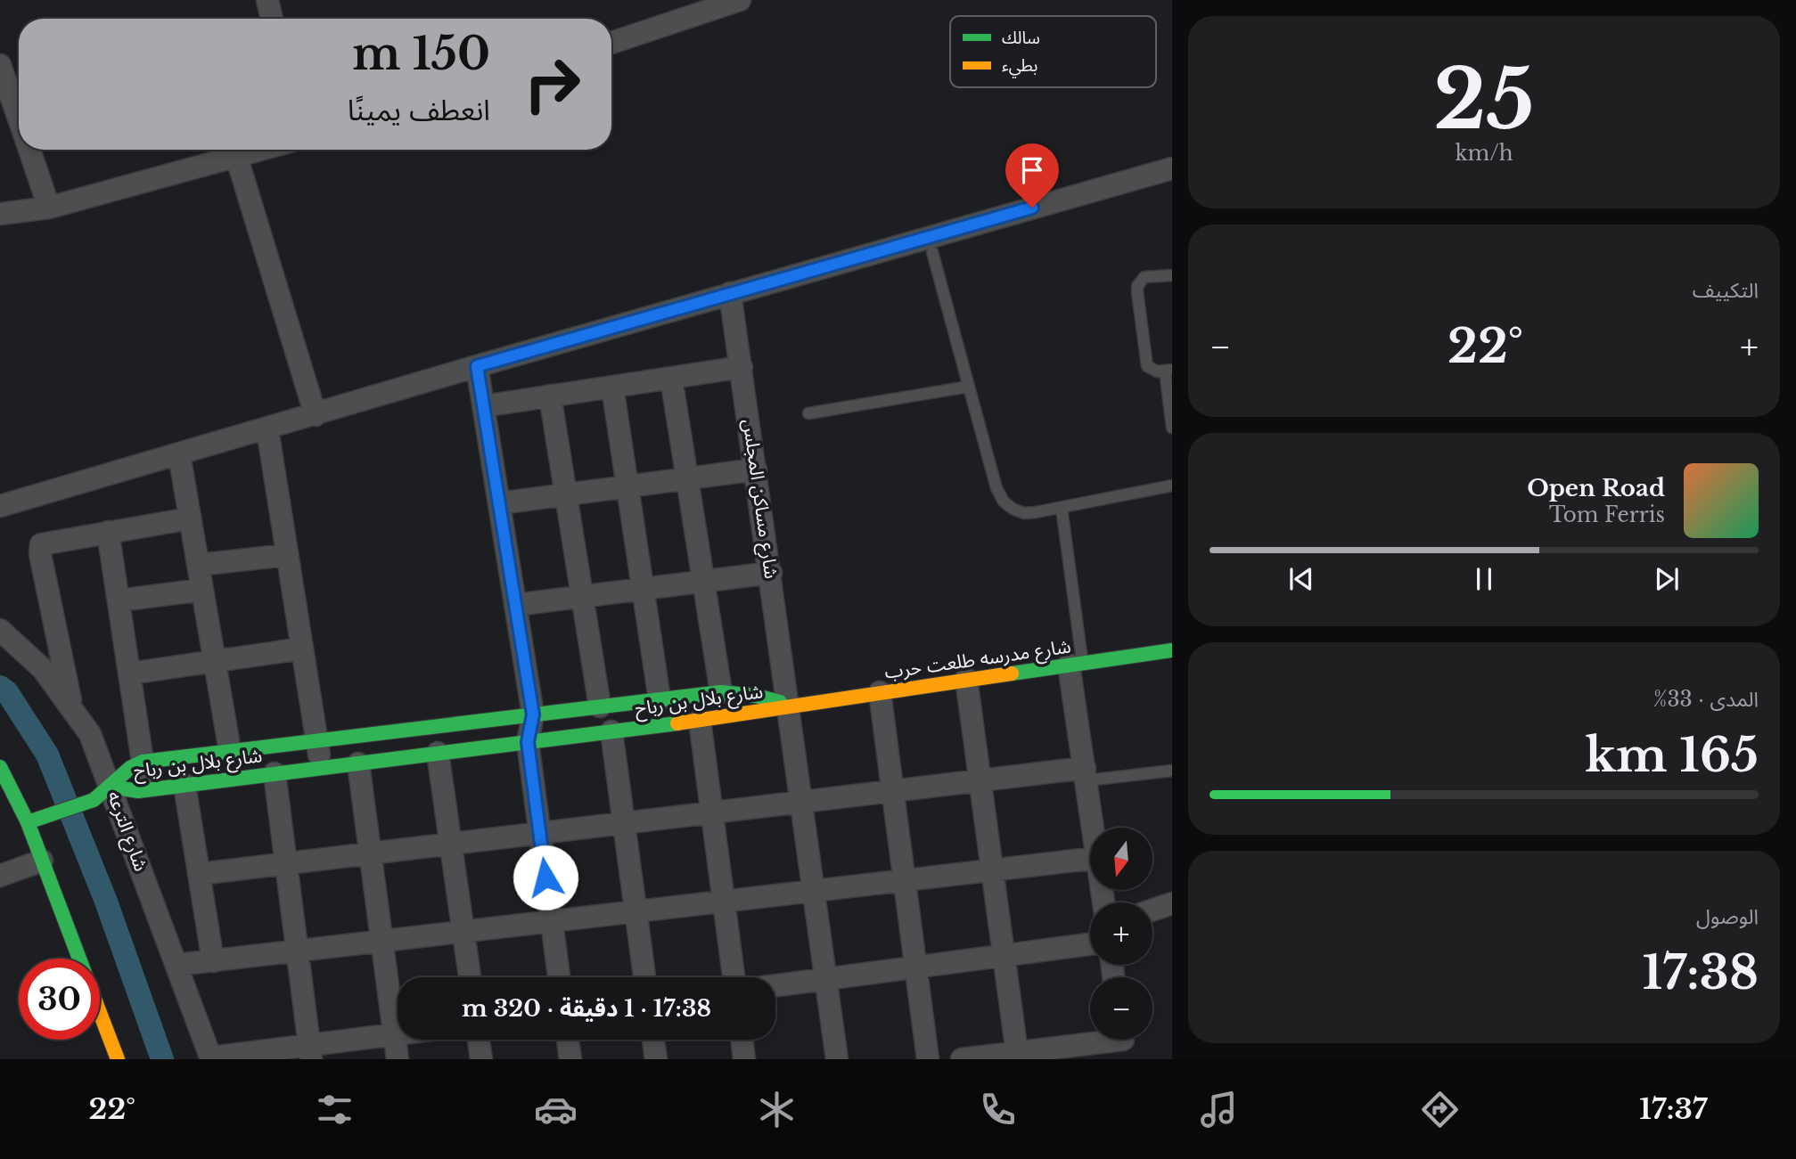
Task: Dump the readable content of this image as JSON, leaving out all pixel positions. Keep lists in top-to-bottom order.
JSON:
{
  "streets": {
    "street": [
      "شارع مساكن المجلس",
      "شارع مدرسه طلعت حرب",
      "شارع بلال بن رباح",
      "شارع الترعه"
    ]
  },
  "crossings": [
    ["شارع مساكن المجلس", "شارع مدرسه طلعت حرب"],
    ["شارع مساكن المجلس", "شارع بلال بن رباح"],
    ["شارع مدرسه طلعت حرب", "شارع بلال بن رباح"],
    ["شارع بلال بن رباح", "شارع الترعه"]
  ],
  "legend": ["سالك", "بطيء"],
  "north": "bottom",
  "page": {
    "tile": [
      ["25", "km/h"],
      "التكييف",
      ["المدى · 33%", "165 km"],
      ["الوصول", "17:38"]
    ],
    "turn": ["150 m", "انعطف يمينًا"],
    "heat": ["−", "22°", "+"],
    "song": ["Open Road", "Tom Ferris"],
    "map_buttons": ["+", "−"],
    "limit": "30",
    "trip": "17:38 · 1 دقيقة · 320 m",
    "tabs": ["17:37", "22°"]
  }
}
